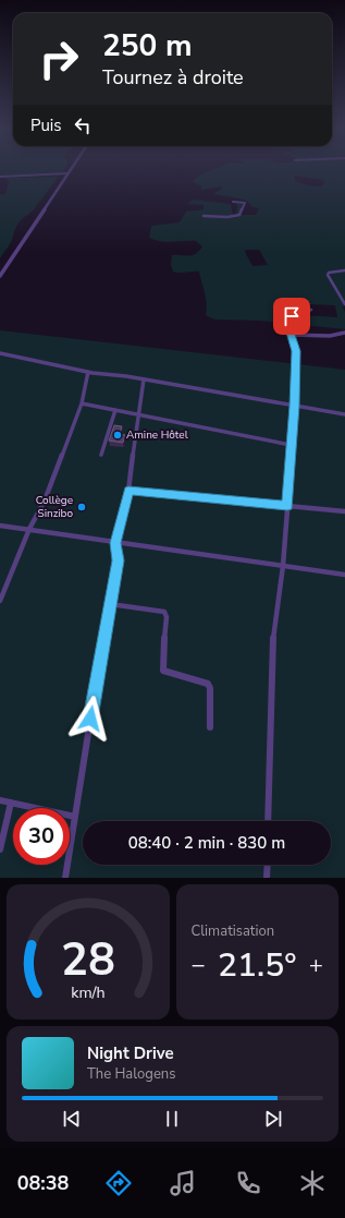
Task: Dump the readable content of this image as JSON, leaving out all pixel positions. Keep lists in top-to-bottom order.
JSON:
{
  "places": ["Amine Hôtel", "Collège Sinzibo"],
  "page": {
    "turn": ["250 m", "Tournez à droite"],
    "then": "Puis",
    "limit": "30",
    "trip": "08:40 · 2 min · 830 m",
    "tile": "Climatisation",
    "heat": ["−", "21.5°", "+"],
    "song": ["Night Drive", "The Halogens"],
    "tabs": "08:38",
    "gauge": ["28", "km/h"]
  }
}
